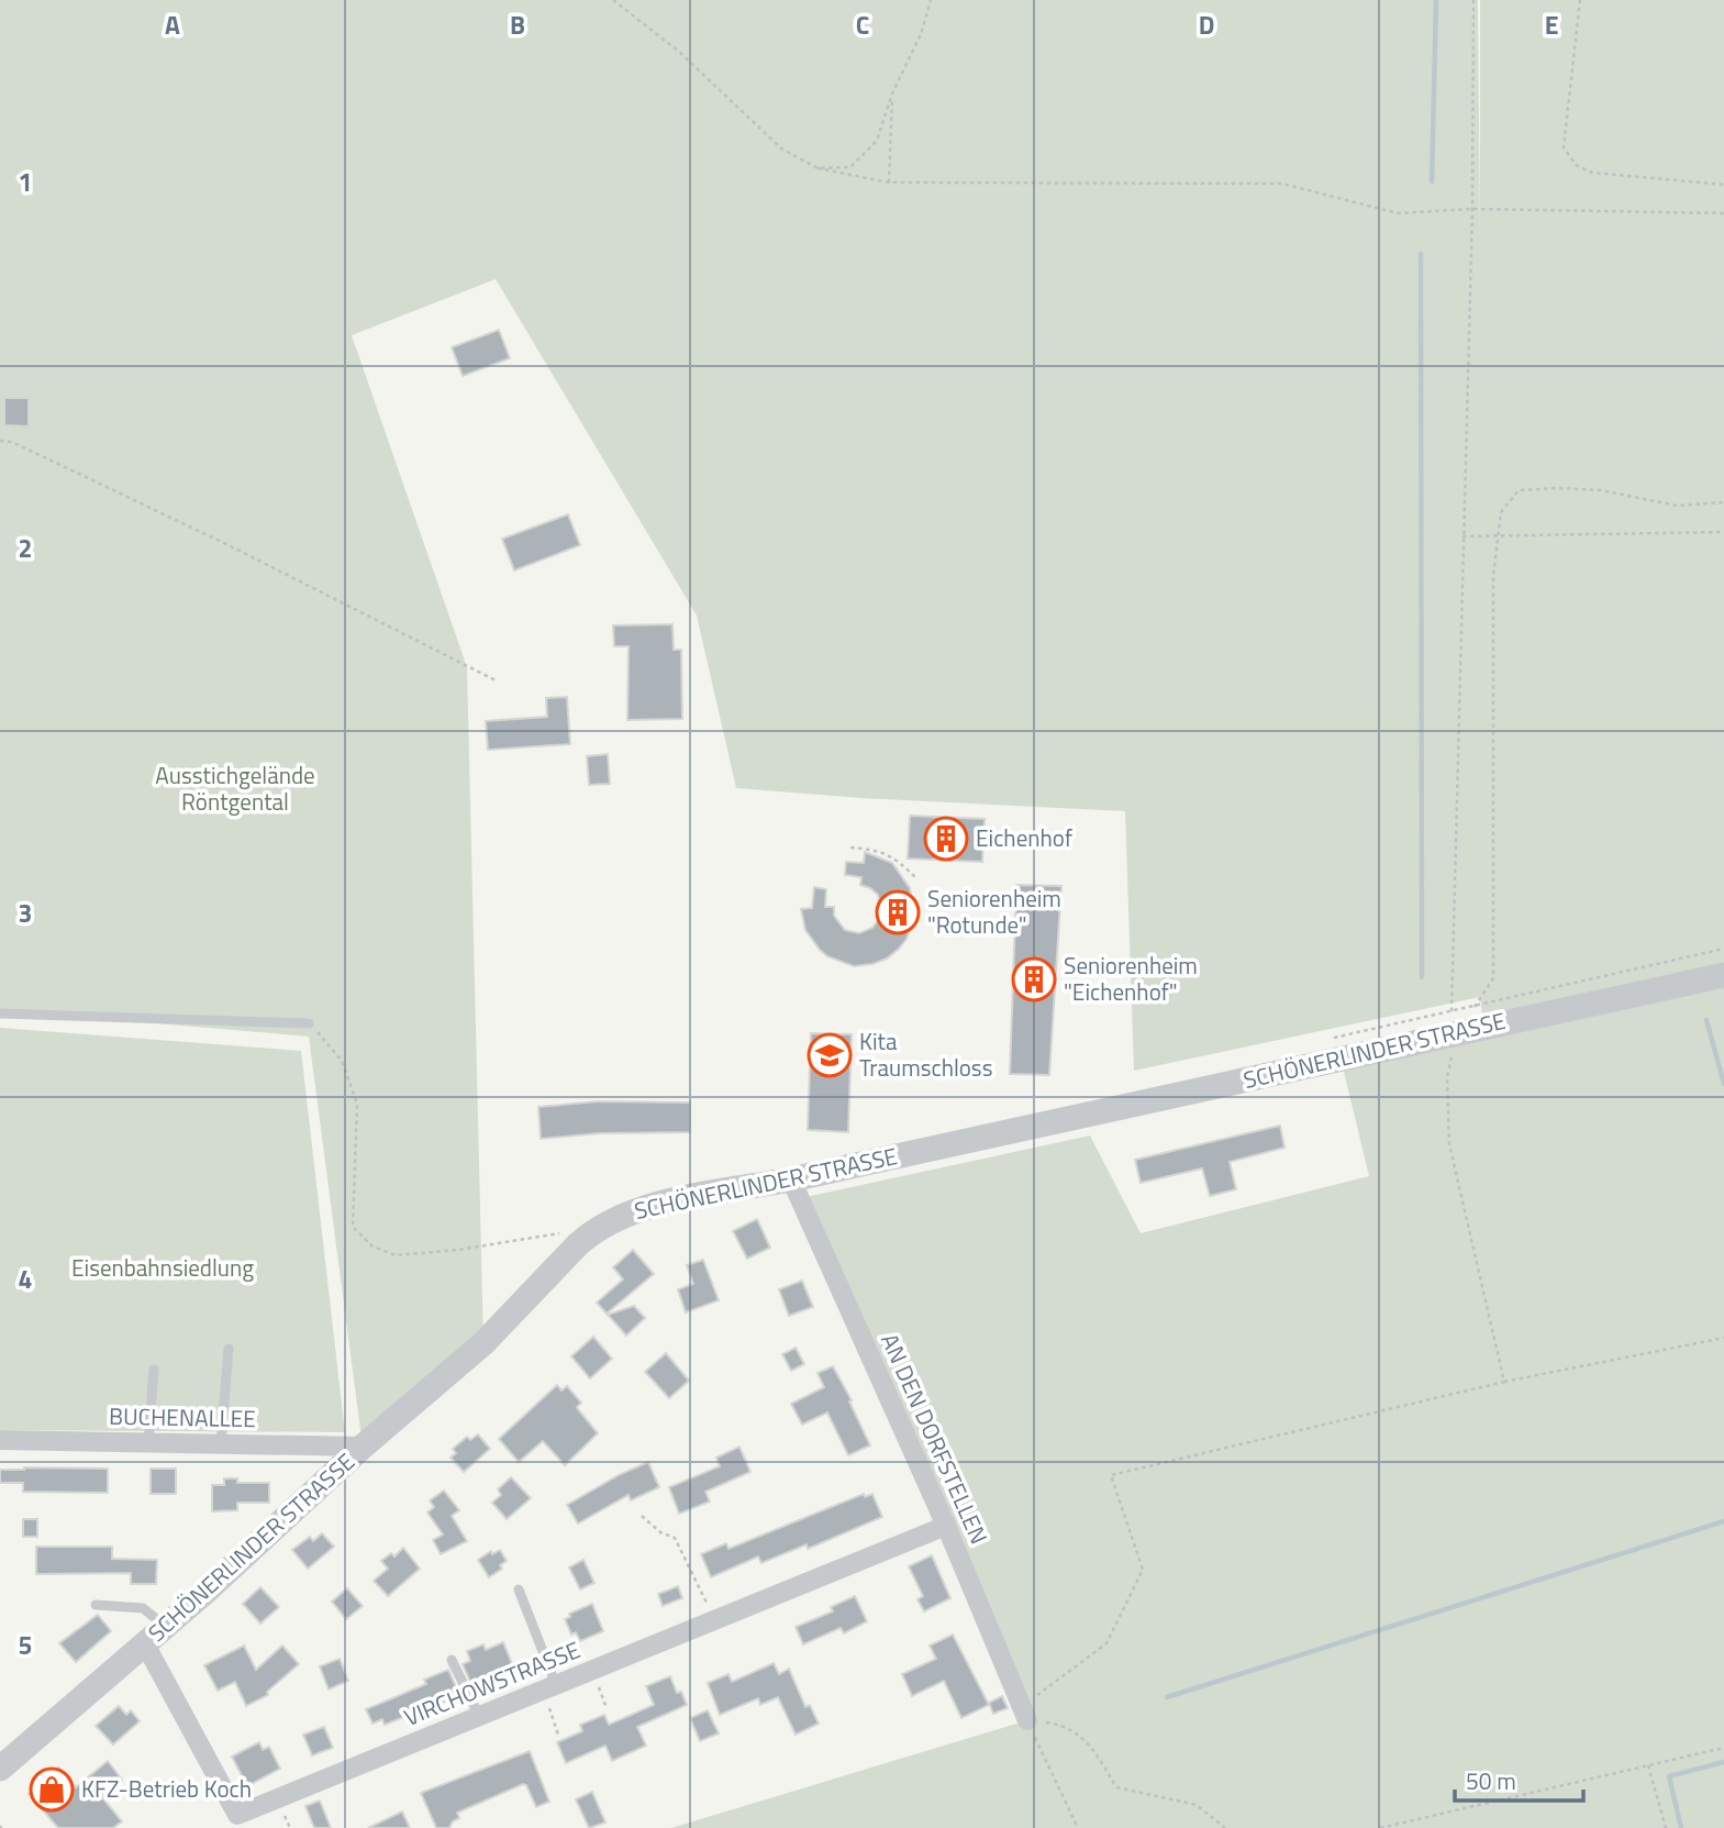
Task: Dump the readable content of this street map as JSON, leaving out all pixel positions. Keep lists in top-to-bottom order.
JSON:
{
  "streets": {
    "street": [
      "SCHÖNERLINDER STRASSE",
      "BUCHENALLEE",
      "AN DEN DORFSTELLEN",
      "VIRCHOWSTRASSE"
    ]
  },
  "crossings": [
    ["SCHÖNERLINDER STRASSE", "BUCHENALLEE"],
    ["SCHÖNERLINDER STRASSE", "AN DEN DORFSTELLEN"],
    ["SCHÖNERLINDER STRASSE", "VIRCHOWSTRASSE"],
    ["AN DEN DORFSTELLEN", "VIRCHOWSTRASSE"]
  ],
  "parks": ["Ausstichgelände Röntgental", "Eisenbahnsiedlung"],
  "places": {
    "building": ["Eichenhof", "Seniorenheim \"Rotunde\"", "Seniorenheim \"Eichenhof\""],
    "school or university": ["Kita Traumschloss"],
    "shop": ["KFZ-Betrieb Koch"]
  },
  "scale_bar": "50 m",
  "grid": {
    "columns": [
      "A",
      "B",
      "C",
      "D",
      "E"
    ],
    "rows": [
      "1",
      "2",
      "3",
      "4",
      "5"
    ]
  }
}
